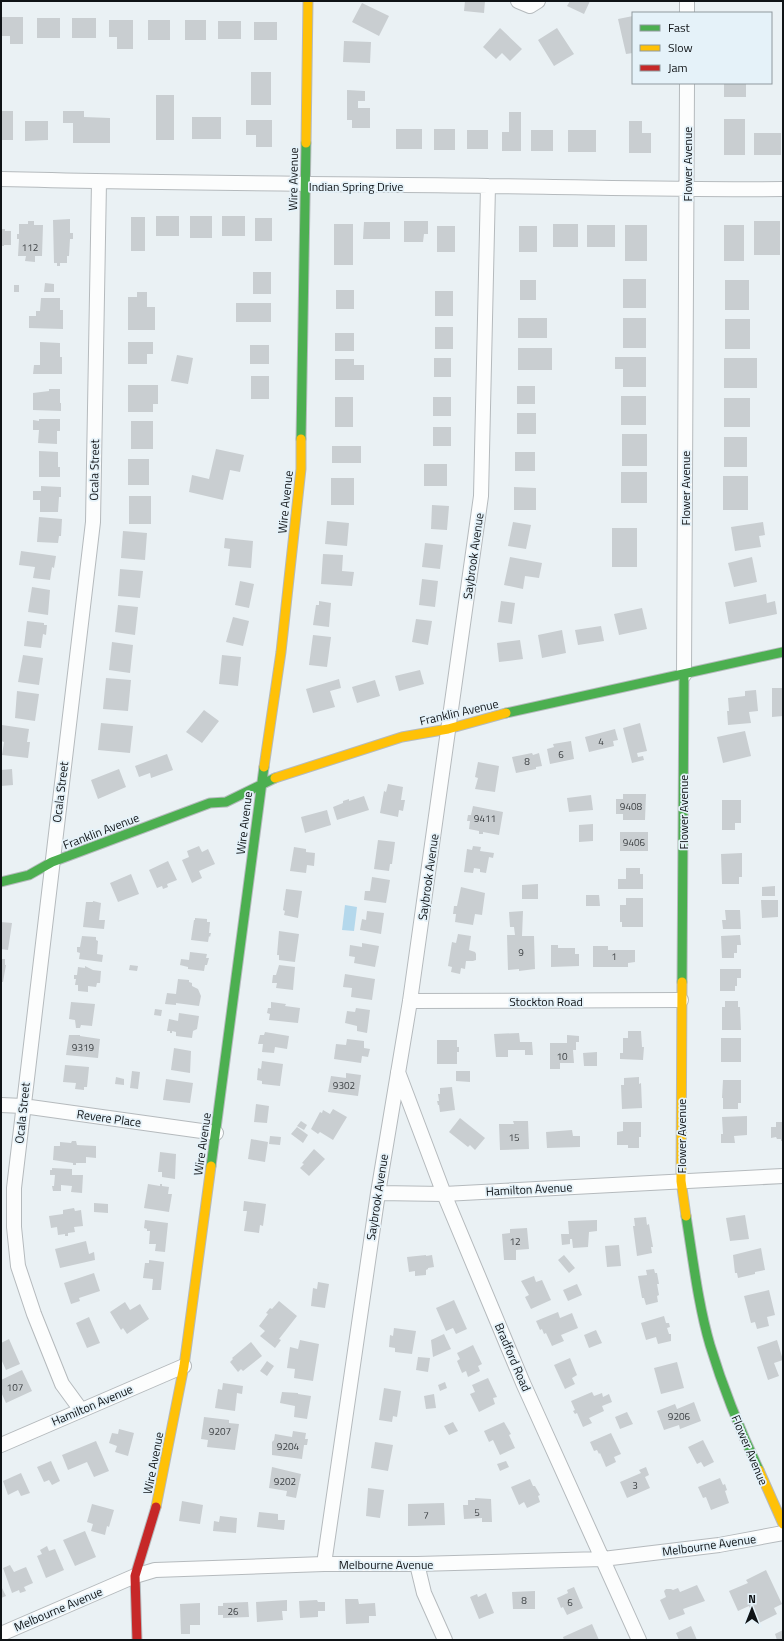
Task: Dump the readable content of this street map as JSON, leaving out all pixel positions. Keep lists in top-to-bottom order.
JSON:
{
  "streets": {
    "street": [
      "Flower Avenue",
      "Wire Avenue",
      "Indian Spring Drive",
      "Ocala Street",
      "Saybrook Avenue",
      "Franklin Avenue",
      "Stockton Road",
      "Revere Place",
      "Hamilton Avenue",
      "Bradford Road",
      "Melbourne Avenue"
    ]
  },
  "crossings": [
    ["Flower Avenue", "Indian Spring Drive"],
    ["Flower Avenue", "Franklin Avenue"],
    ["Flower Avenue", "Stockton Road"],
    ["Flower Avenue", "Hamilton Avenue"],
    ["Wire Avenue", "Indian Spring Drive"],
    ["Wire Avenue", "Franklin Avenue"],
    ["Wire Avenue", "Revere Place"],
    ["Wire Avenue", "Hamilton Avenue"],
    ["Wire Avenue", "Melbourne Avenue"],
    ["Indian Spring Drive", "Ocala Street"],
    ["Indian Spring Drive", "Saybrook Avenue"],
    ["Ocala Street", "Franklin Avenue"],
    ["Ocala Street", "Revere Place"],
    ["Ocala Street", "Hamilton Avenue"],
    ["Saybrook Avenue", "Franklin Avenue"],
    ["Saybrook Avenue", "Stockton Road"],
    ["Saybrook Avenue", "Hamilton Avenue"],
    ["Saybrook Avenue", "Bradford Road"],
    ["Saybrook Avenue", "Melbourne Avenue"],
    ["Hamilton Avenue", "Bradford Road"],
    ["Bradford Road", "Melbourne Avenue"]
  ],
  "house_numbers": [
    "112",
    "4",
    "6",
    "8",
    "9408",
    "9411",
    "9406",
    "9",
    "1",
    "9319",
    "10",
    "9302",
    "15",
    "12",
    "107",
    "9206",
    "9207",
    "9204",
    "9202",
    "3",
    "5",
    "7",
    "8",
    "6",
    "26"
  ],
  "legend": ["Fast", "Slow", "Jam"],
  "north": "top"
}
